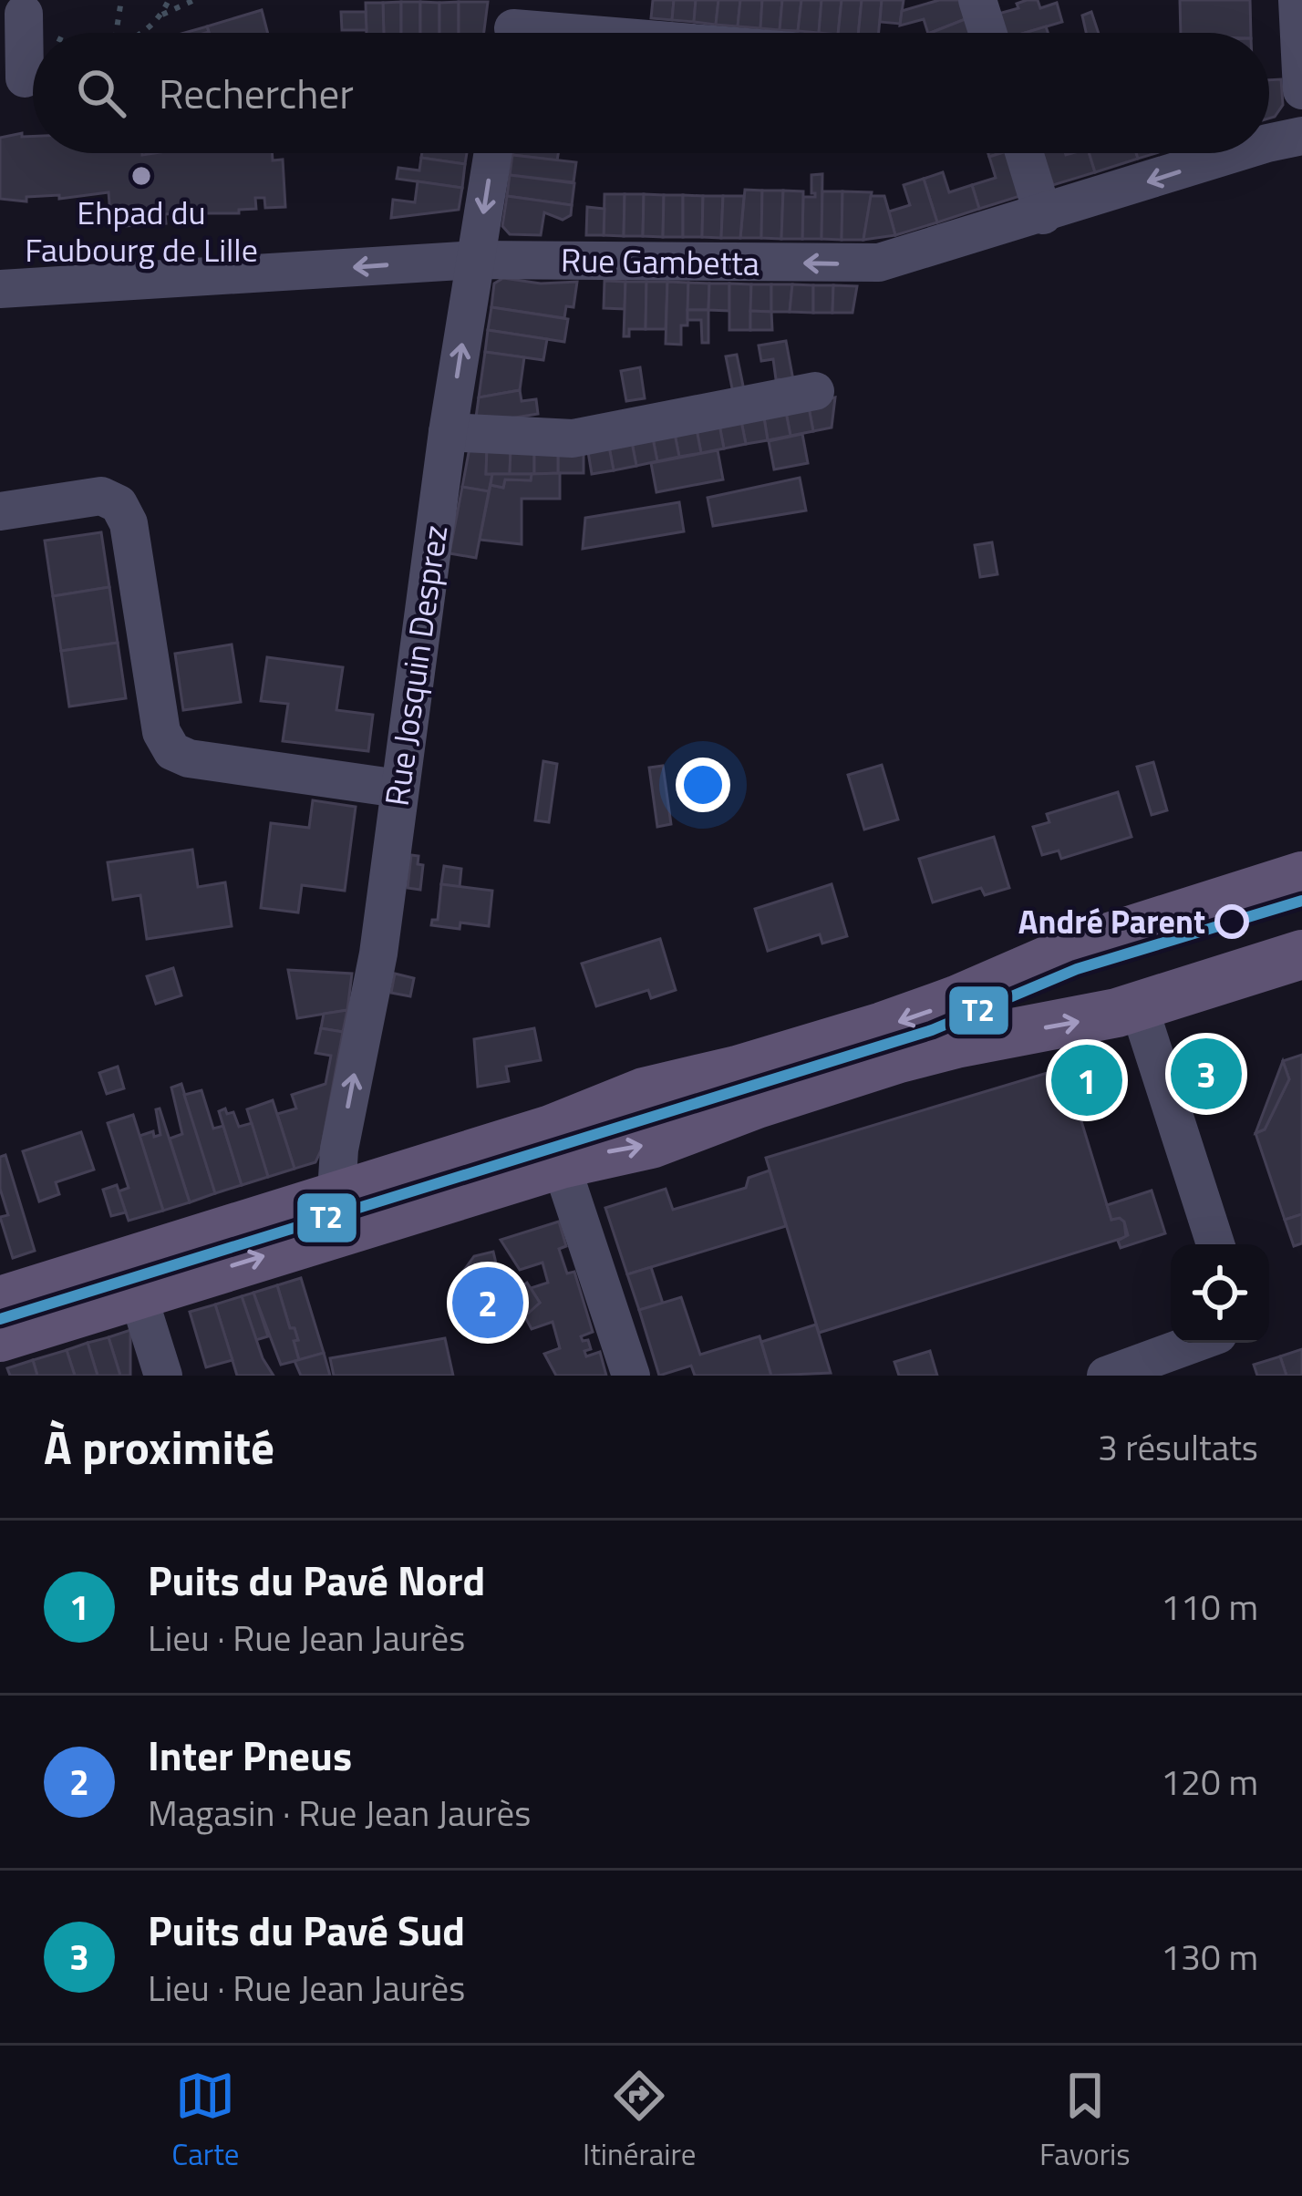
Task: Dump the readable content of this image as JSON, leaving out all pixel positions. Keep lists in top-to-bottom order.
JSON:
{
  "streets": {
    "street": ["Rue Gambetta", "Rue Josquin Desprez"]
  },
  "crossings": [
    ["Rue Gambetta", "Rue Josquin Desprez"]
  ],
  "places": ["Ehpad du Faubourg de Lille", "André Parent"],
  "lines": ["transit line T2"],
  "page": {
    "search": "Rechercher",
    "pins": ["3", "1", "2"],
    "heading": ["À proximité", "3 résultats"],
    "list": [
      {
        "mark": "1",
        "name": "Puits du Pavé Nord",
        "note": "Lieu · Rue Jean Jaurès",
        "value": "110 m"
      },
      {
        "mark": "2",
        "name": "Inter Pneus",
        "note": "Magasin · Rue Jean Jaurès",
        "value": "120 m"
      },
      {
        "mark": "3",
        "name": "Puits du Pavé Sud",
        "note": "Lieu · Rue Jean Jaurès",
        "value": "130 m"
      }
    ],
    "nav": ["Carte", "Itinéraire", "Favoris"]
  }
}
